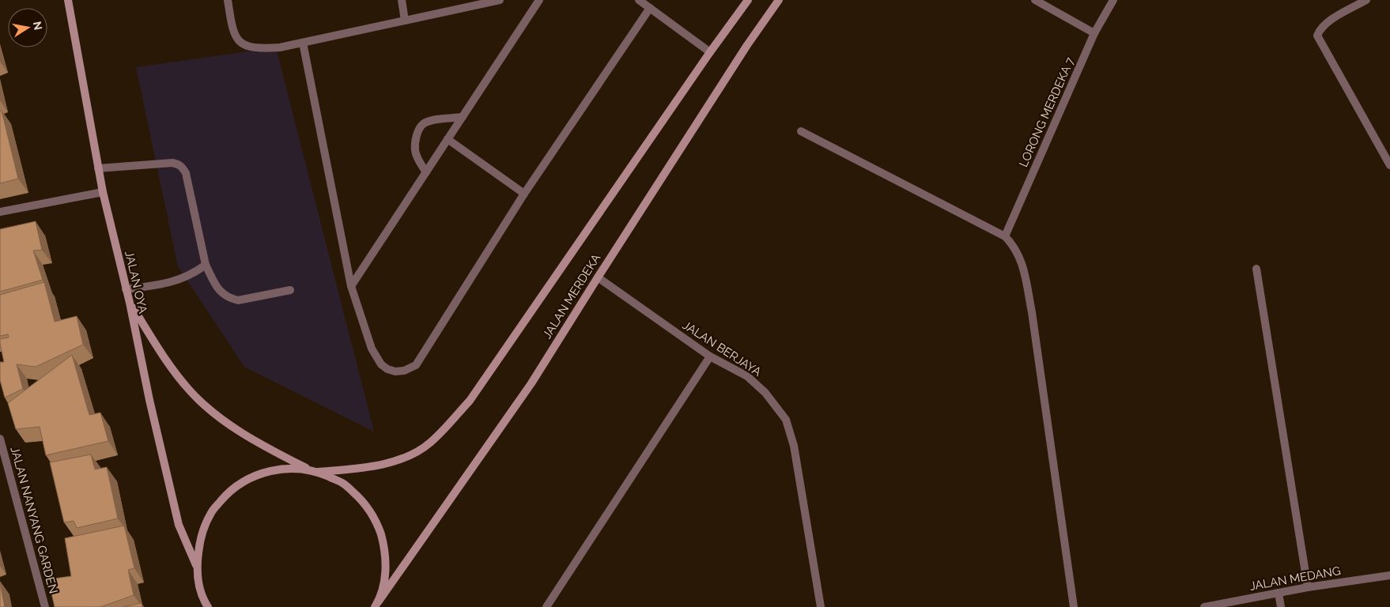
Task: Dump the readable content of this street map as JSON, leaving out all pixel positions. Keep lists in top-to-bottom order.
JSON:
{
  "streets": {
    "main road": ["JALAN OYA", "JALAN MERDEKA"],
    "street": [
      "LORONG MERDEKA 7",
      "JALAN BERJAYA",
      "JALAN NANYANG GARDEN",
      "JALAN MEDANG"
    ]
  },
  "crossings": [
    ["JALAN MERDEKA", "JALAN BERJAYA"]
  ],
  "north": "right"
}
